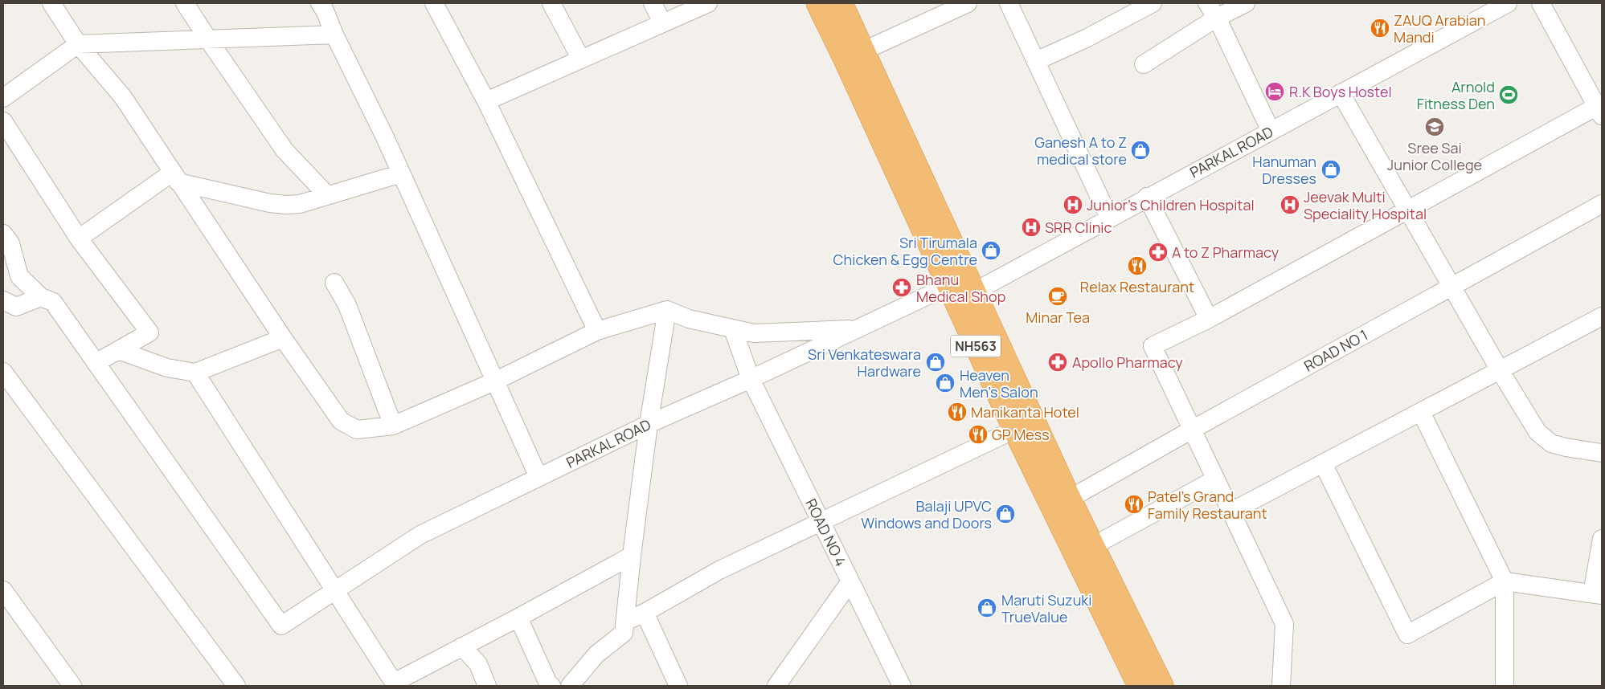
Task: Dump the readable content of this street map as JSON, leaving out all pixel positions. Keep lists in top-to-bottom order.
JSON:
{
  "streets": {
    "highway": ["NH563"],
    "street": ["PARKAL ROAD", "ROAD NO 1", "ROAD NO 4"]
  },
  "crossings": [
    ["PARKAL ROAD", "NH563"],
    ["PARKAL ROAD", "ROAD NO 4"],
    ["NH563", "ROAD NO 1"]
  ],
  "places": {
    "restaurant": [
      "ZAUQ Arabian Mandi",
      "Relax Restaurant",
      "Manikanta Hotel",
      "GP Mess",
      "Patel's Grand Family Restaurant"
    ],
    "hotel": ["R.K Boys Hostel"],
    "sports": ["Arnold Fitness Den"],
    "school or university": ["Sree Sai Junior College"],
    "shop": [
      "Ganesh A to Z medical store",
      "Hanuman Dresses",
      "Sri Tirumala Chicken & Egg Centre",
      "Sri Venkateswara Hardware",
      "Heaven Men's Salon",
      "Balaji UPVC Windows and Doors",
      "Maruti Suzuki TrueValue"
    ],
    "hospital": ["Junior's Children Hospital", "Jeevak Multi Speciality Hospital", "SRR Clinic"],
    "pharmacy": ["A to Z Pharmacy", "Bhanu Medical Shop", "Apollo Pharmacy"],
    "cafe": ["Minar Tea"]
  }
}
